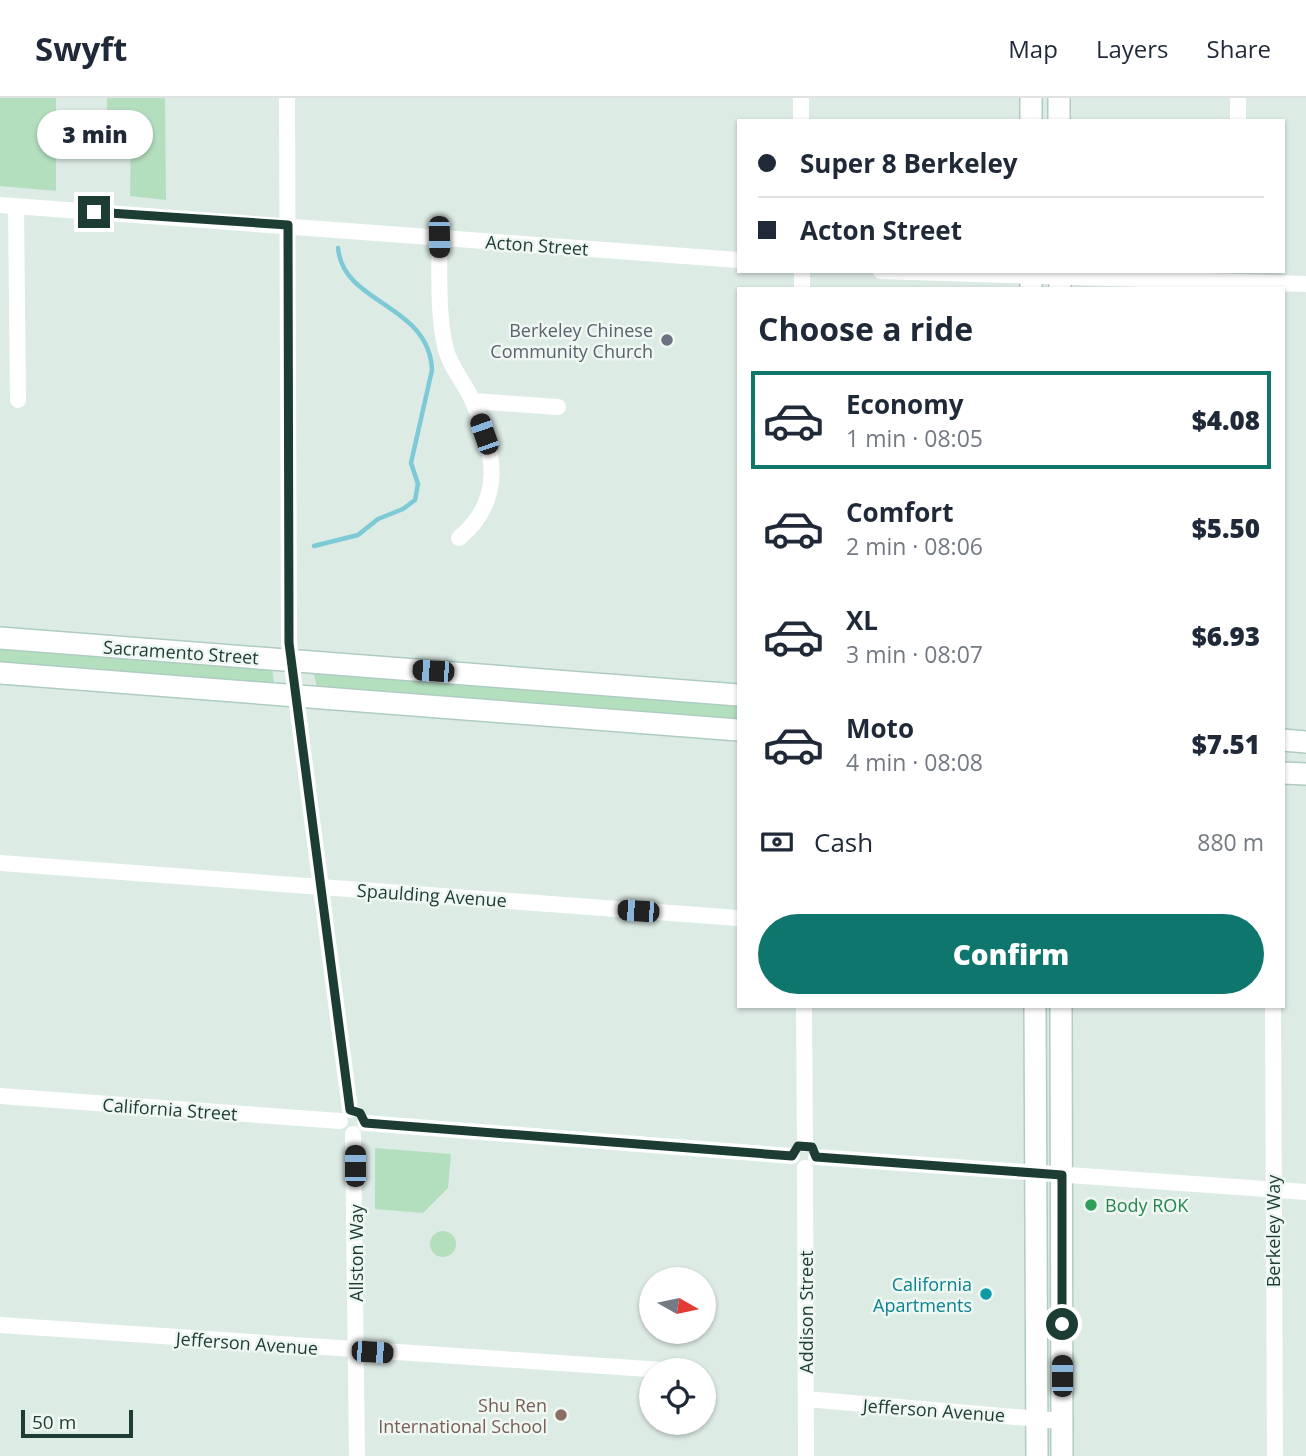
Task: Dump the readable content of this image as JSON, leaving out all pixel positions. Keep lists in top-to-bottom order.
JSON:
{
  "streets": {
    "street": [
      "Acton Street",
      "Sacramento Street",
      "Spaulding Avenue",
      "California Street",
      "Berkeley Way",
      "Allston Way",
      "Addison Street",
      "Jefferson Avenue"
    ]
  },
  "crossings": [
    ["Allston Way", "Jefferson Avenue"],
    ["Addison Street", "Jefferson Avenue"]
  ],
  "places": [
    "Berkeley Chinese Community Church",
    "Body ROK",
    "California Apartments",
    "Shu Ren International School"
  ],
  "scale_bar": "50 m",
  "north": "right",
  "page": {
    "header": "Swyft",
    "nav": ["Map", "Layers", "Share"],
    "bubble": "3 min",
    "banner": ["Super 8 Berkeley", "Acton Street"],
    "heading": "Choose a ride",
    "list": [
      {
        "name": "Economy",
        "note": "1 min · 08:05",
        "value": "$4.08"
      },
      {
        "name": "Comfort",
        "note": "2 min · 08:06",
        "value": "$5.50"
      },
      {
        "name": "XL",
        "note": "3 min · 08:07",
        "value": "$6.93"
      },
      {
        "name": "Moto",
        "note": "4 min · 08:08",
        "value": "$7.51"
      }
    ],
    "pay": ["Cash", "880 m"],
    "buttons": "Confirm",
    "scale": "50 m"
  }
}
